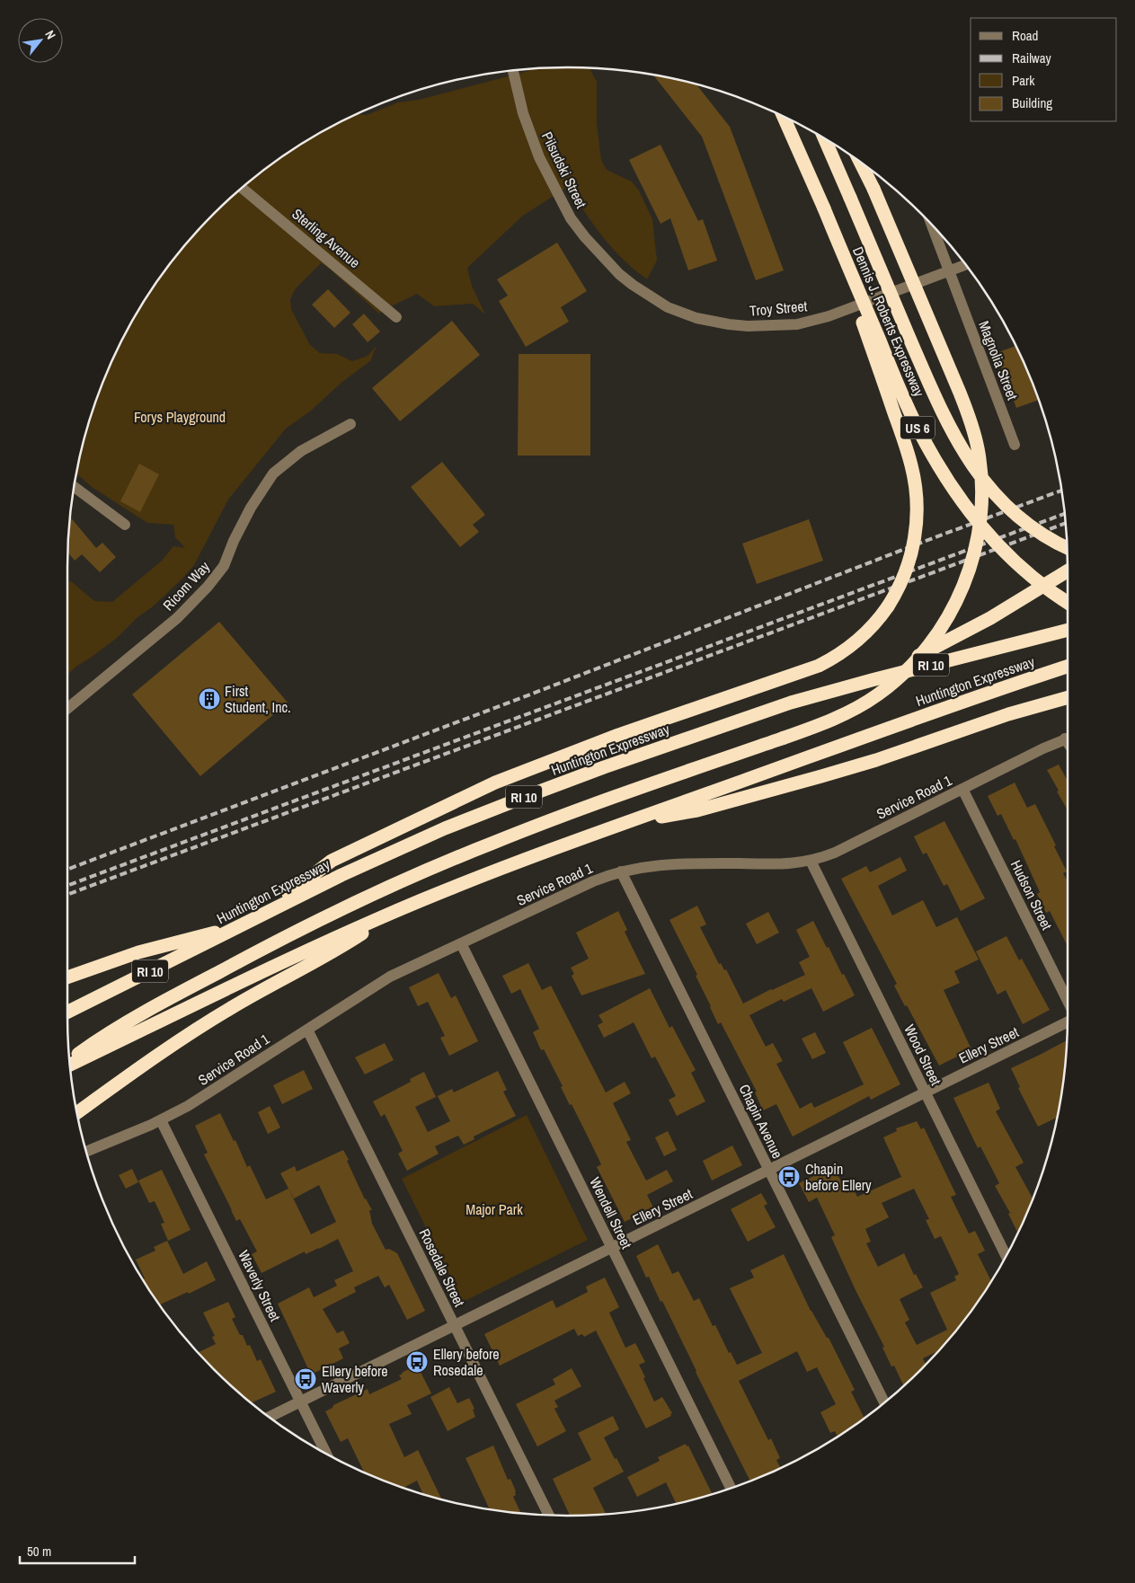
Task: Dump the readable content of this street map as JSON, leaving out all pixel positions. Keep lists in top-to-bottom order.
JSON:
{
  "streets": {
    "highway": [
      "Dennis J. Roberts Expressway",
      "US 6",
      "RI 10",
      "Huntington Expressway"
    ],
    "street": [
      "Pilsudski Street",
      "Sterling Avenue",
      "Troy Street",
      "Magnolia Street",
      "Ricom Way",
      "Service Road 1",
      "Hudson Street",
      "Ellery Street",
      "Wood Street",
      "Chapin Avenue",
      "Wendell Street",
      "Rosedale Street",
      "Waverly Street"
    ]
  },
  "crossings": [
    ["Pilsudski Street", "Troy Street"],
    ["Troy Street", "Magnolia Street"],
    ["Service Road 1", "Hudson Street"],
    ["Service Road 1", "Wood Street"],
    ["Service Road 1", "Chapin Avenue"],
    ["Service Road 1", "Wendell Street"],
    ["Service Road 1", "Rosedale Street"],
    ["Service Road 1", "Waverly Street"],
    ["Ellery Street", "Wood Street"],
    ["Ellery Street", "Chapin Avenue"],
    ["Ellery Street", "Wendell Street"],
    ["Ellery Street", "Rosedale Street"],
    ["Ellery Street", "Waverly Street"]
  ],
  "parks": ["Forys Playground", "Major Park"],
  "places": {
    "building": ["First Student, Inc."],
    "bus stop": ["Chapin before Ellery", "Ellery before Rosedale", "Ellery before Waverly"]
  },
  "legend": [
    "Road",
    "Railway",
    "Park",
    "Building"
  ],
  "scale_bar": "50 m",
  "north": "top right"
}
